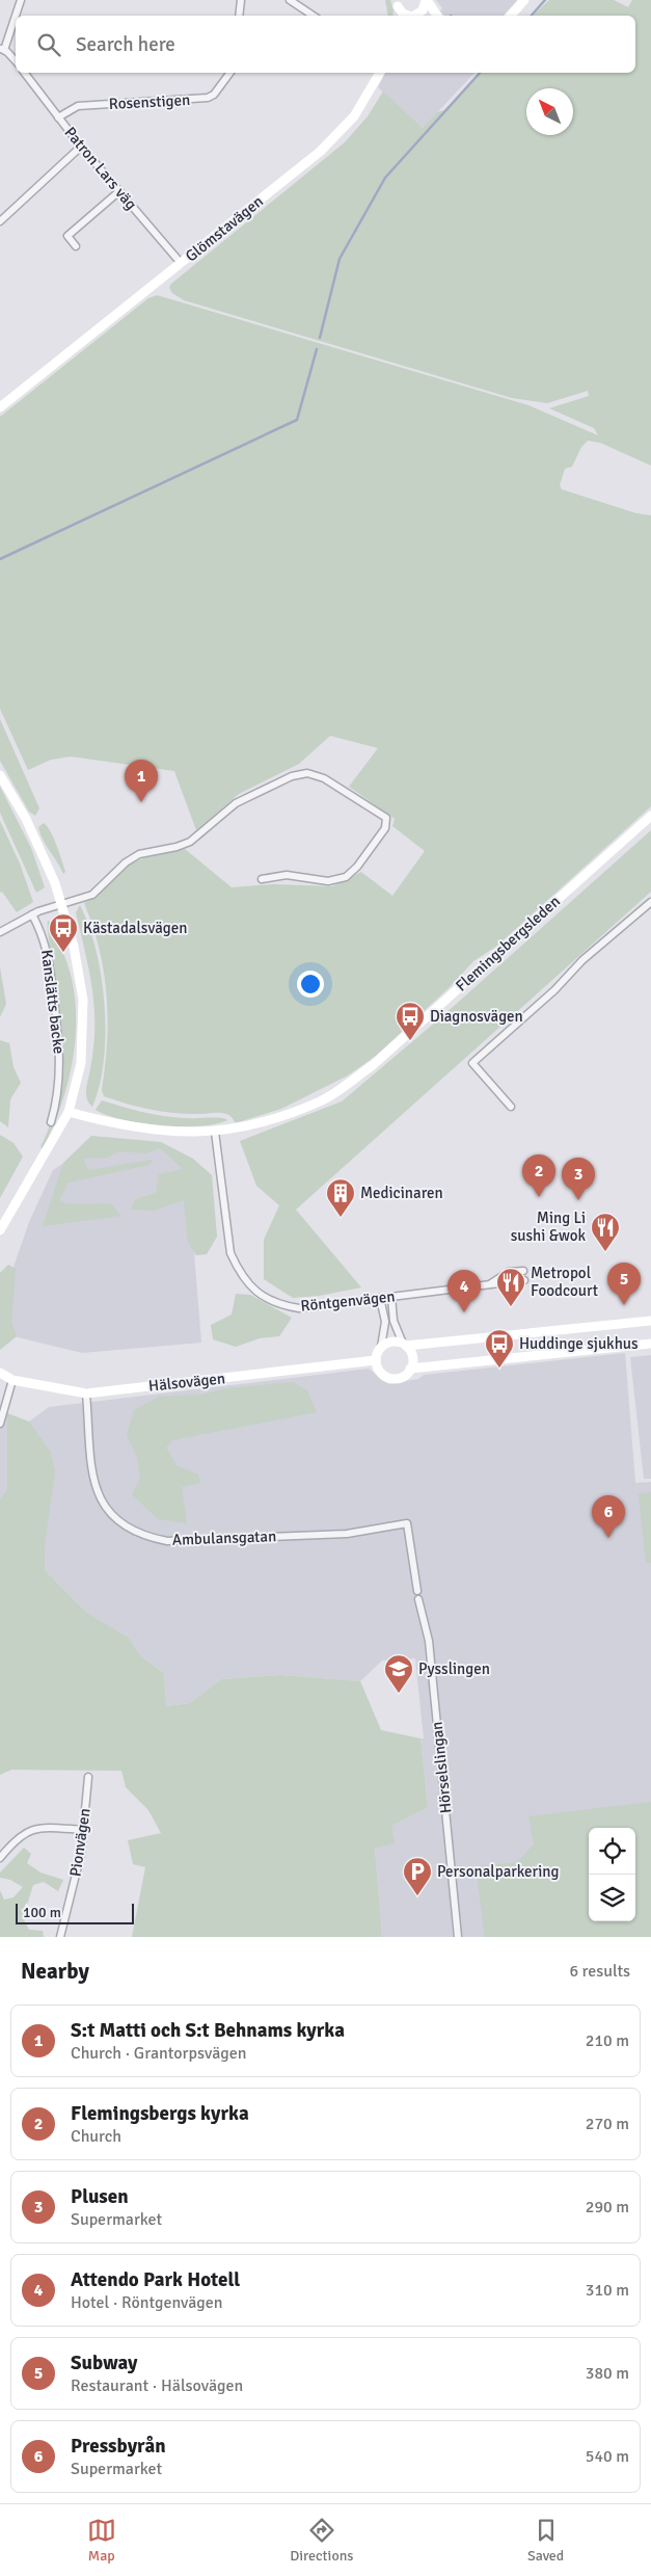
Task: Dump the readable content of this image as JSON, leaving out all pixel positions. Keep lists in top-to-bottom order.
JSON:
{
  "streets": {
    "street": [
      "Rosenstigen",
      "Patron Lars väg",
      "Glömstavägen",
      "Flemingsbergsleden",
      "Kanslätts backe",
      "Röntgenvägen",
      "Hälsovägen",
      "Ambulansgatan",
      "Hörselslingan",
      "Pionvägen"
    ]
  },
  "crossings": [
    ["Rosenstigen", "Patron Lars väg"],
    ["Patron Lars väg", "Glömstavägen"],
    ["Flemingsbergsleden", "Röntgenvägen"],
    ["Hälsovägen", "Ambulansgatan"]
  ],
  "places": {
    "bus stop": ["Kästadalsvägen", "Diagnosvägen", "Huddinge sjukhus"],
    "building": ["Medicinaren"],
    "restaurant": ["Ming Li sushi &wok", "Metropol Foodcourt"],
    "school or university": ["Pysslingen"],
    "parking": ["Personalparkering"]
  },
  "scale_bar": "100 m",
  "north": "top left",
  "page": {
    "search": "Search here",
    "pins": [
      "1",
      "2",
      "3",
      "5",
      "4",
      "6"
    ],
    "scale": "100 m",
    "heading": ["Nearby", "6 results"],
    "list": [
      {
        "mark": "1",
        "name": "S:t Matti och S:t Behnams kyrka",
        "note": "Church · Grantorpsvägen",
        "value": "210 m"
      },
      {
        "mark": "2",
        "name": "Flemingsbergs kyrka",
        "note": "Church",
        "value": "270 m"
      },
      {
        "mark": "3",
        "name": "Plusen",
        "note": "Supermarket",
        "value": "290 m"
      },
      {
        "mark": "4",
        "name": "Attendo Park Hotell",
        "note": "Hotel · Röntgenvägen",
        "value": "310 m"
      },
      {
        "mark": "5",
        "name": "Subway",
        "note": "Restaurant · Hälsovägen",
        "value": "380 m"
      },
      {
        "mark": "6",
        "name": "Pressbyrån",
        "note": "Supermarket",
        "value": "540 m"
      }
    ],
    "nav": ["Map", "Directions", "Saved"]
  }
}
